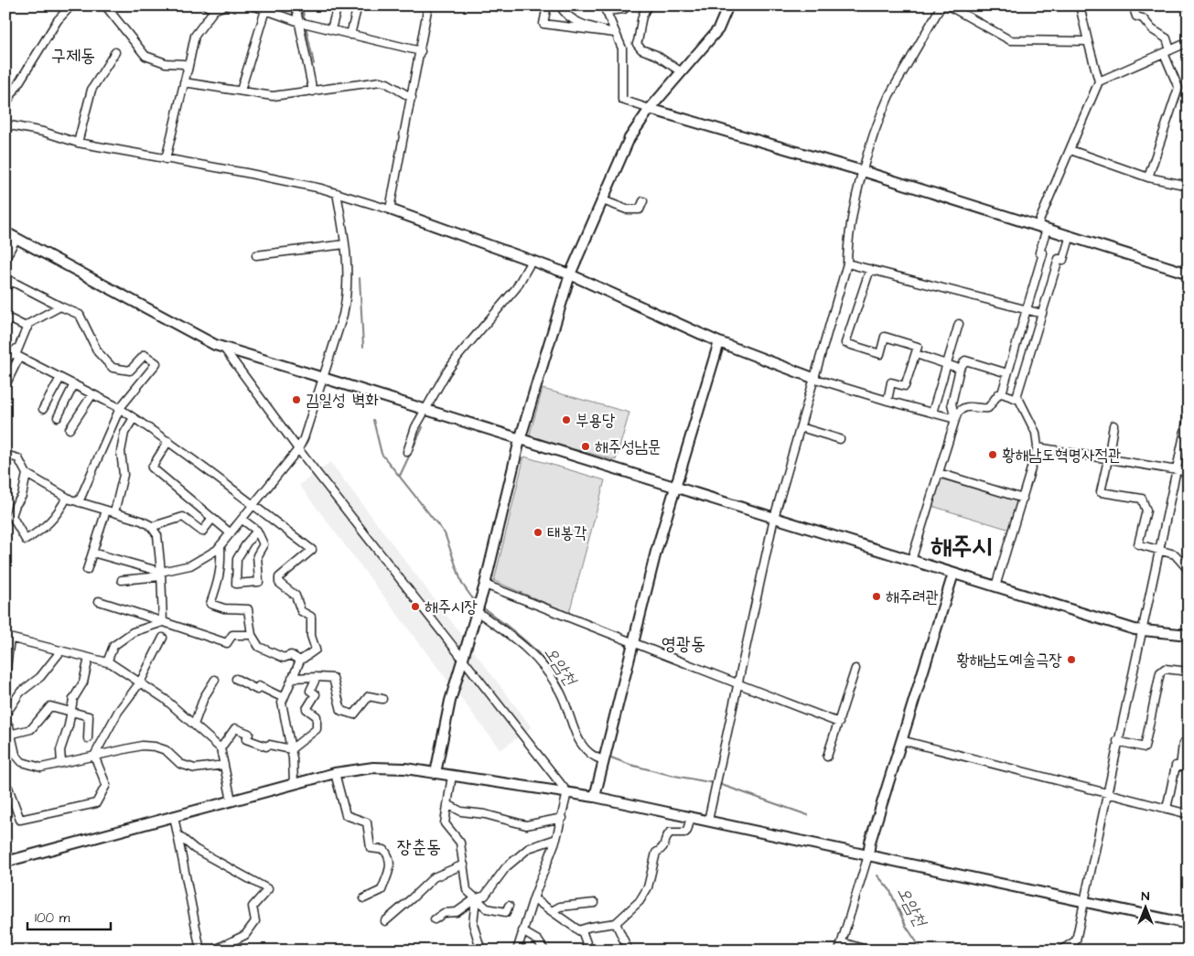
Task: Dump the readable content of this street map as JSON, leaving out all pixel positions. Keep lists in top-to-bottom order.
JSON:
{
  "districts": [
    "구제동",
    "해주시",
    "영광동",
    "장춘동"
  ],
  "water": ["오암천"],
  "places": [
    "김일성 벽화",
    "부용당",
    "해주성남문",
    "황해남도혁명사적관",
    "태봉각",
    "해주려관",
    "해주시장",
    "황해남도예술극장"
  ],
  "scale_bar": "100 m",
  "north": "top"
}
